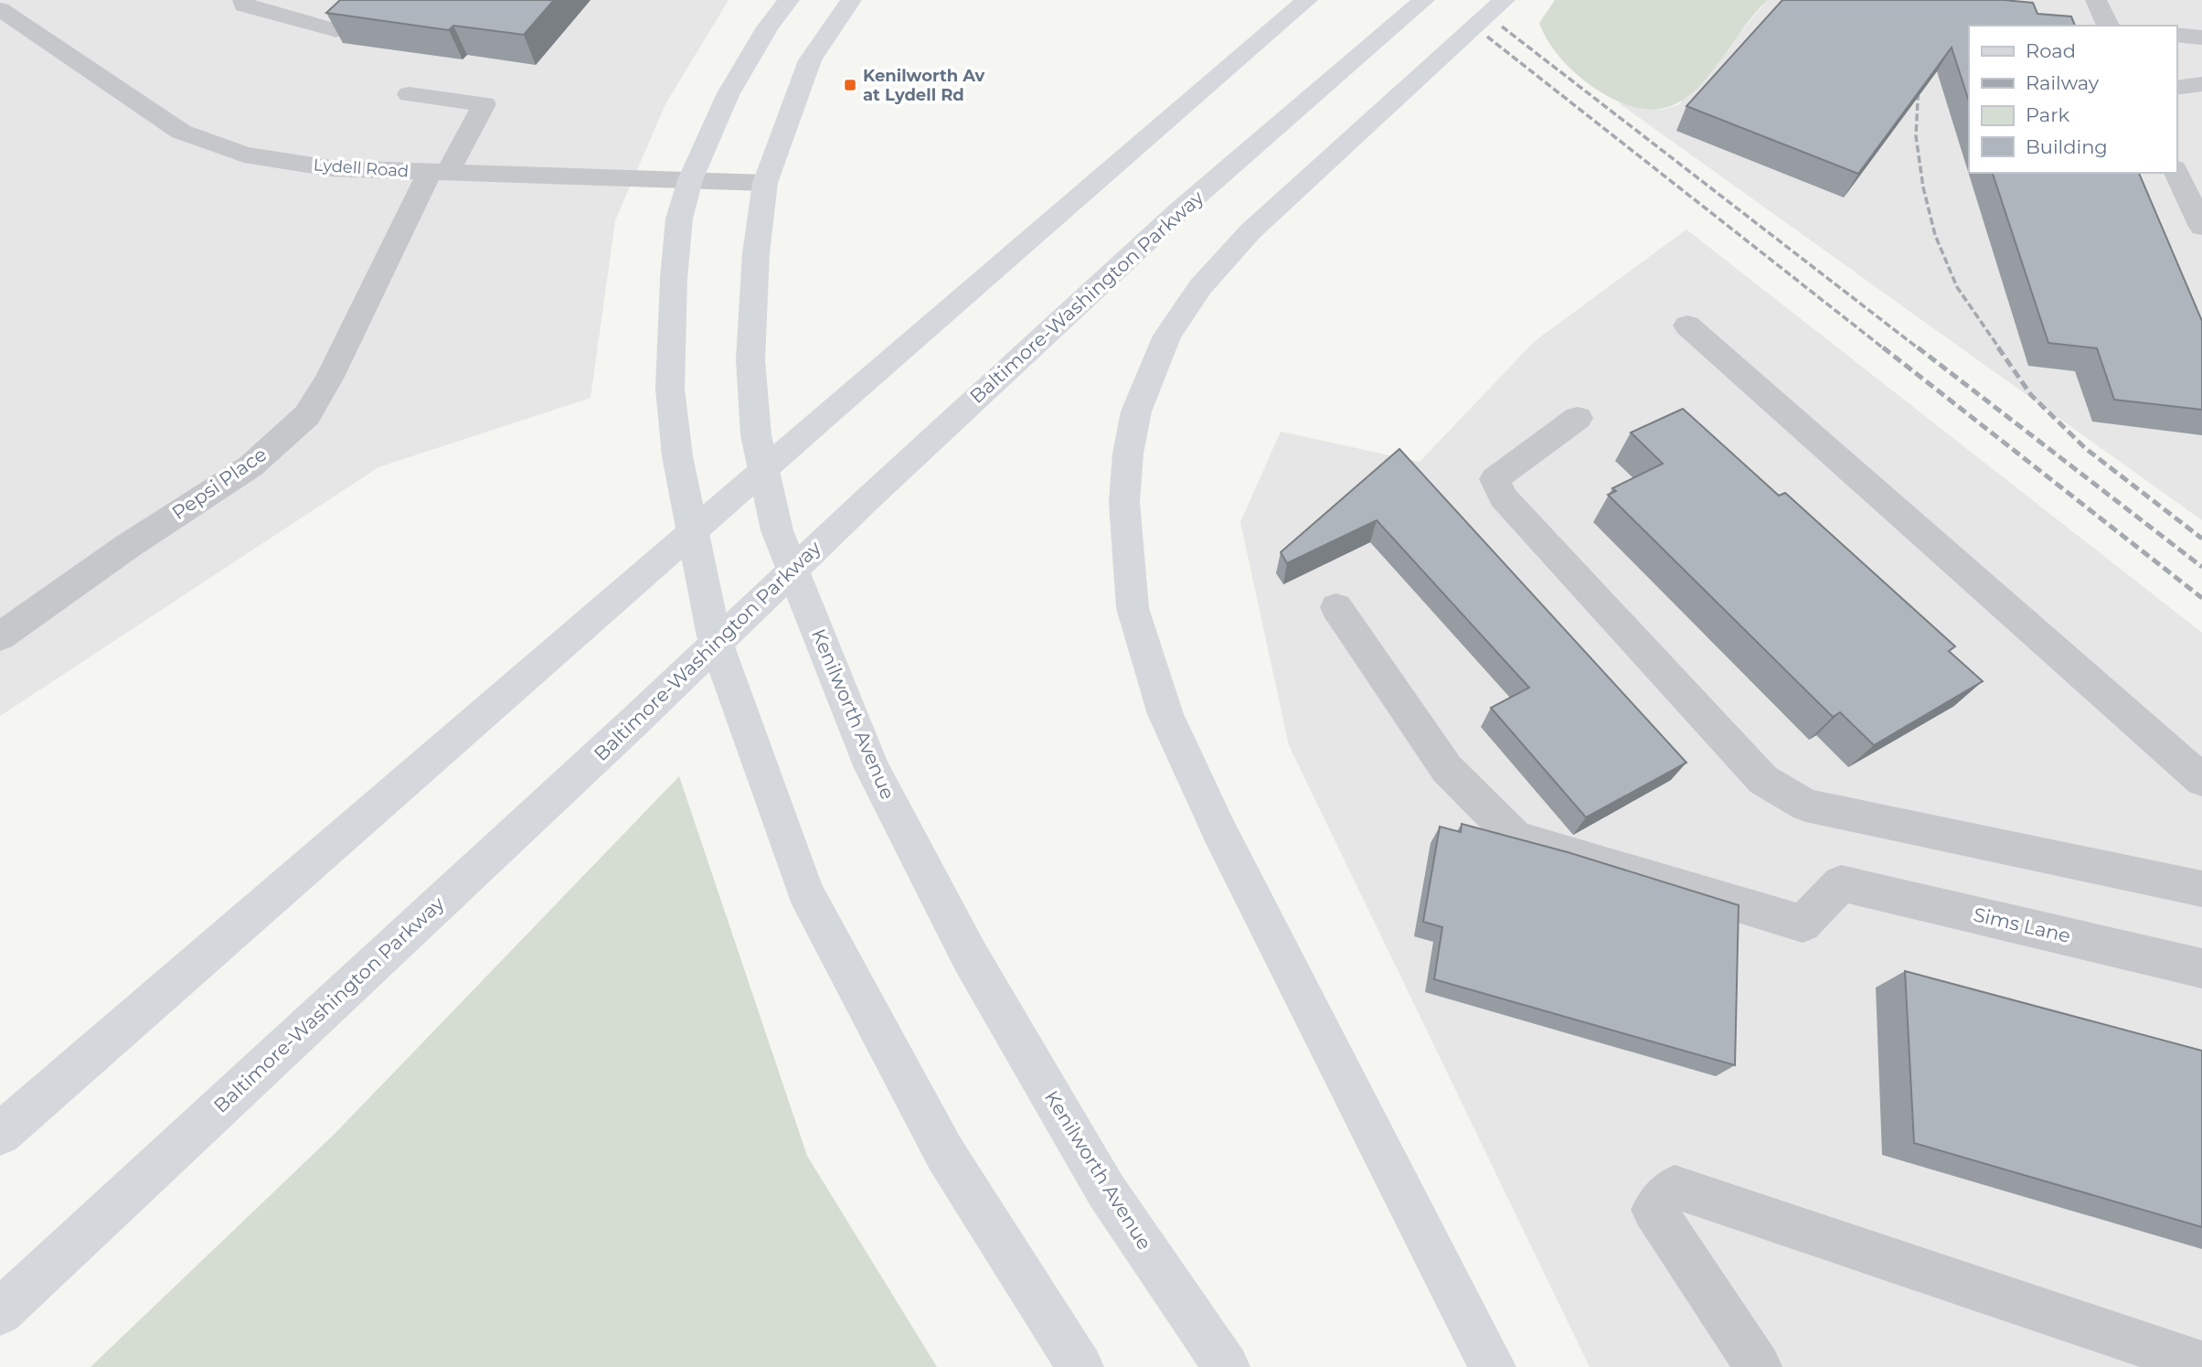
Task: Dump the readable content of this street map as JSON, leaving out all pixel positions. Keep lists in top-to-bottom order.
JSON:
{
  "streets": {
    "main road": ["Baltimore-Washington Parkway", "Kenilworth Avenue"],
    "street": ["Lydell Road", "Pepsi Place", "Sims Lane"]
  },
  "crossings": [
    ["Lydell Road", "Pepsi Place"],
    ["Lydell Road", "Kenilworth Avenue"]
  ],
  "places": {
    "transit": ["Kenilworth Av at Lydell Rd"]
  },
  "legend": [
    "Road",
    "Railway",
    "Park",
    "Building"
  ]
}
